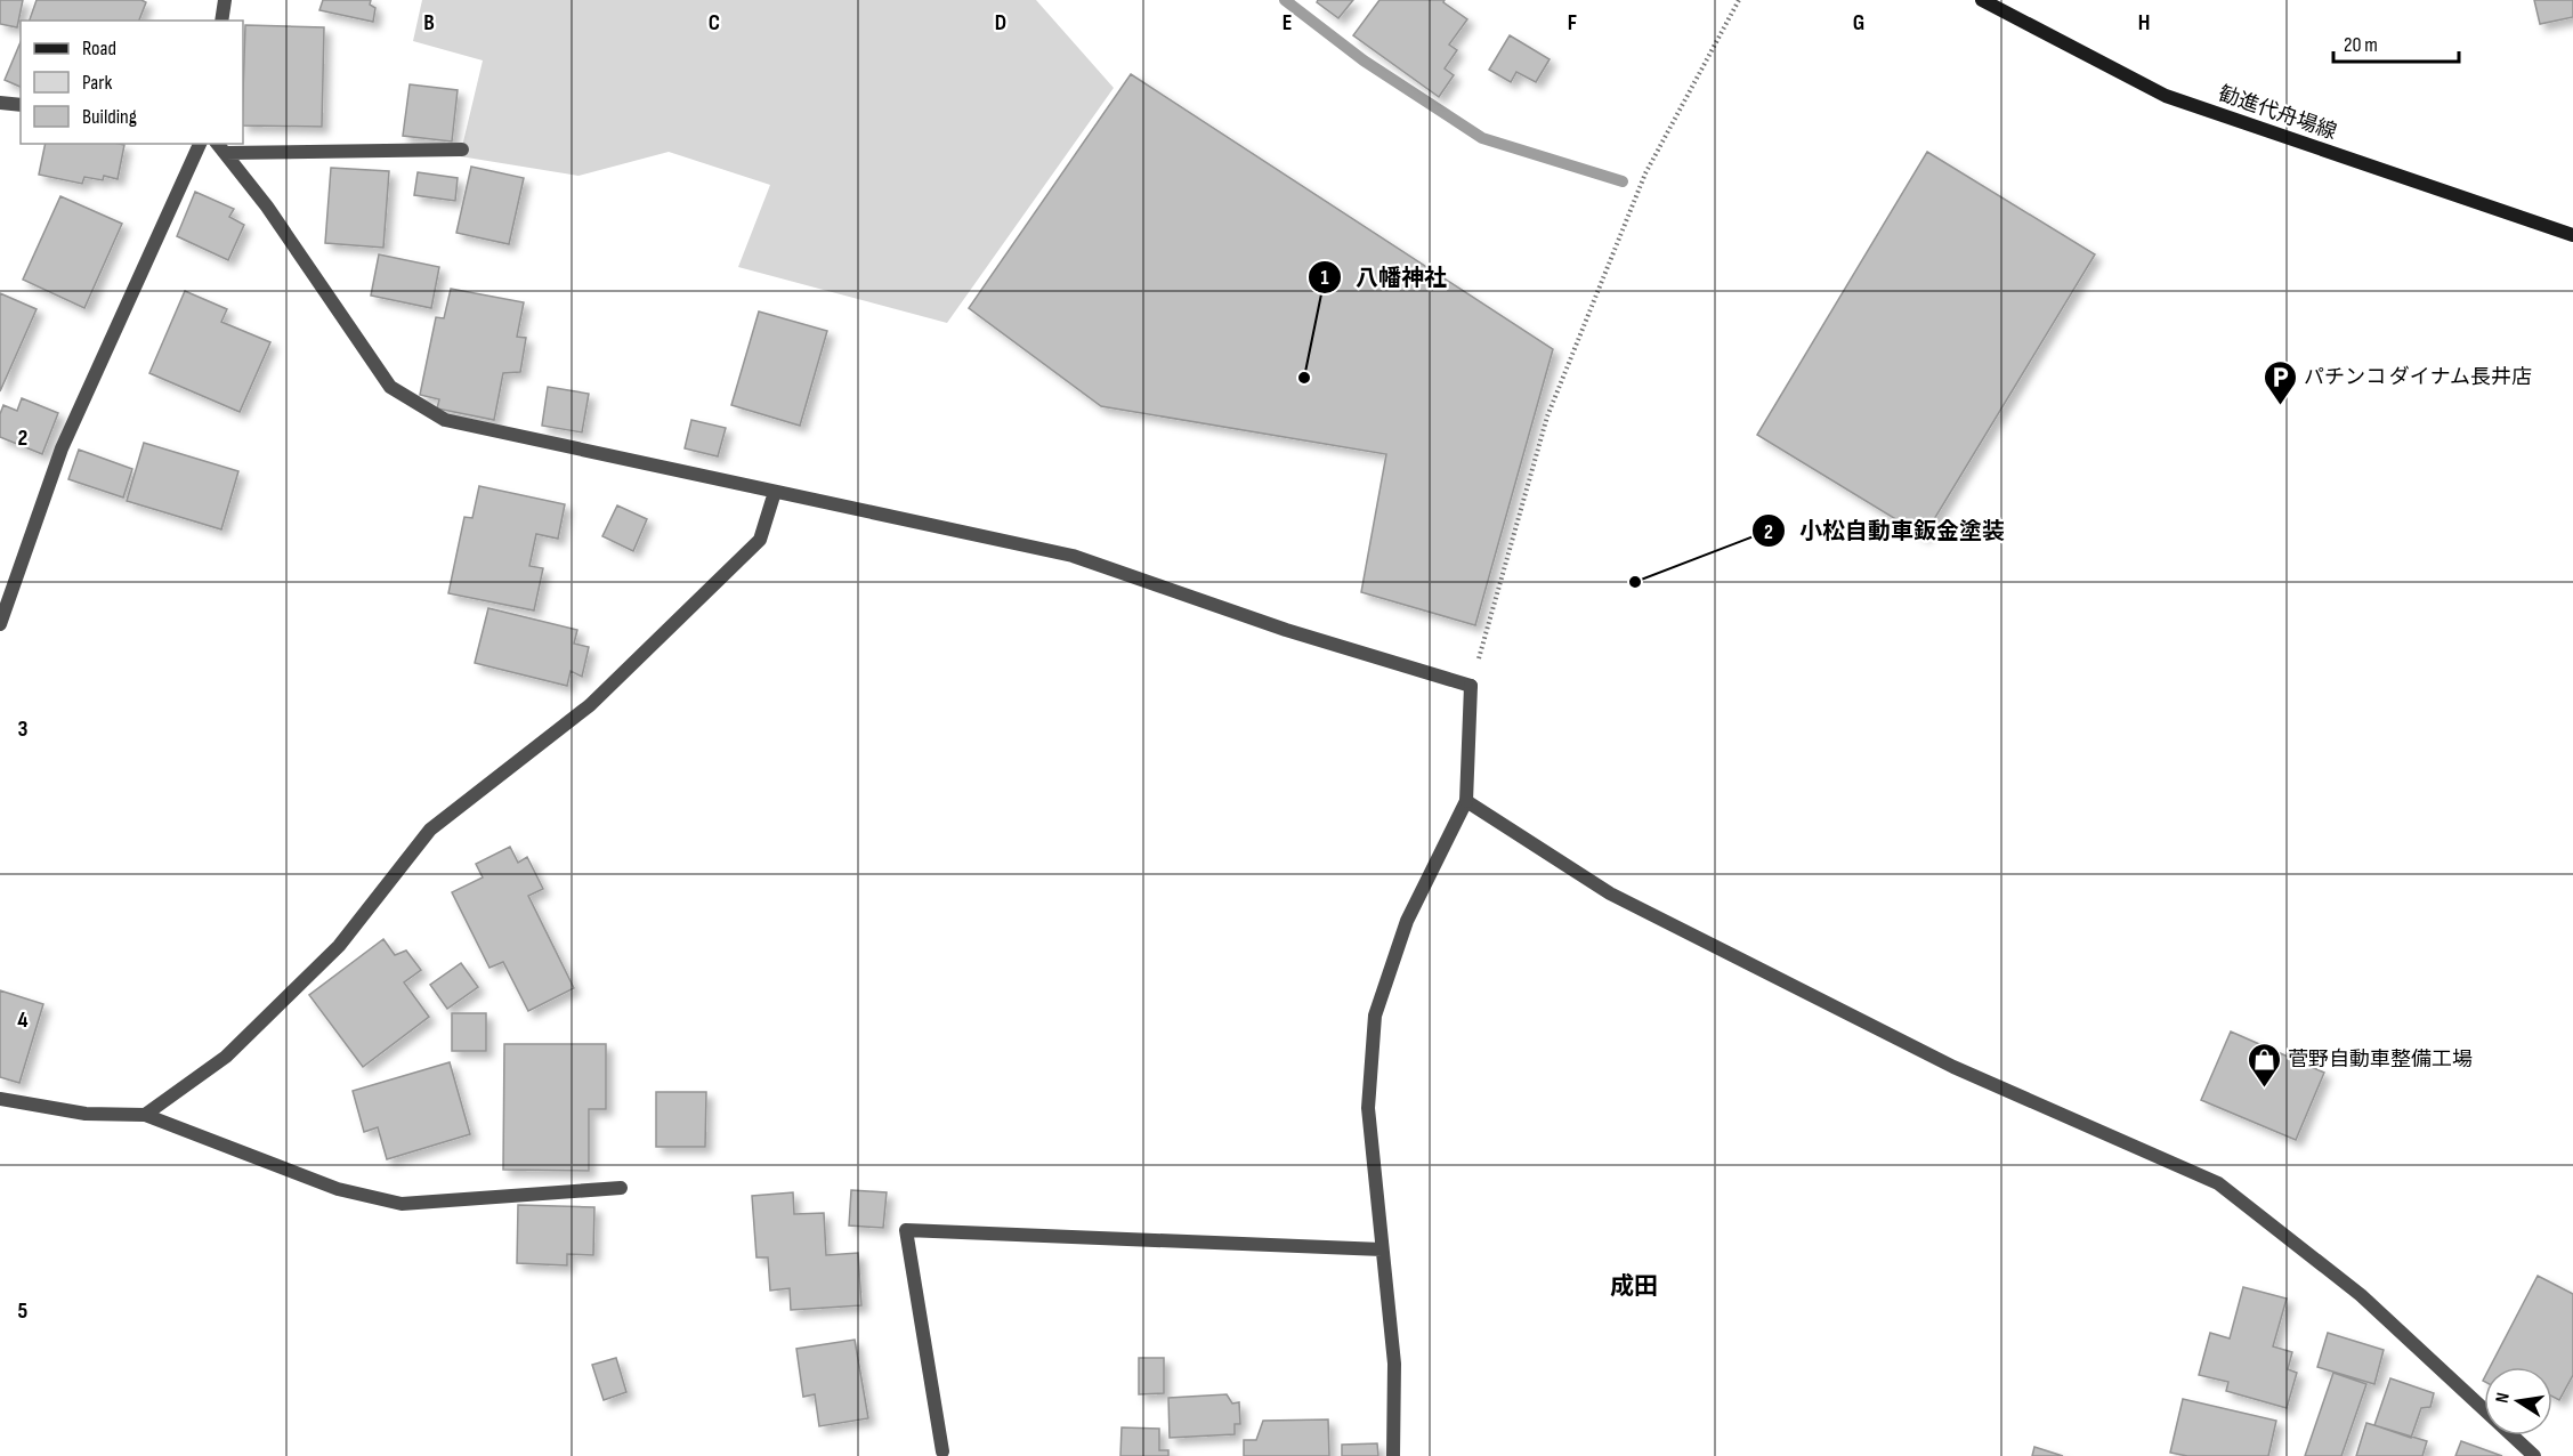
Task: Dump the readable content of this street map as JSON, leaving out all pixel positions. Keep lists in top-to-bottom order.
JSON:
{
  "streets": {
    "main road": ["勧進代舟場線"]
  },
  "districts": ["成田"],
  "places": {
    "other": ["八幡神社", "小松自動車鈑金塗装"],
    "parking": ["パチンコ ダイナム長井店"],
    "shop": ["菅野自動車整備工場"]
  },
  "legend": ["Road", "Park", "Building"],
  "scale_bar": "20 m",
  "north": "left",
  "grid": {
    "columns": [
      "B",
      "C",
      "D",
      "E",
      "F",
      "G",
      "H"
    ],
    "rows": [
      "2",
      "3",
      "4",
      "5"
    ]
  }
}
